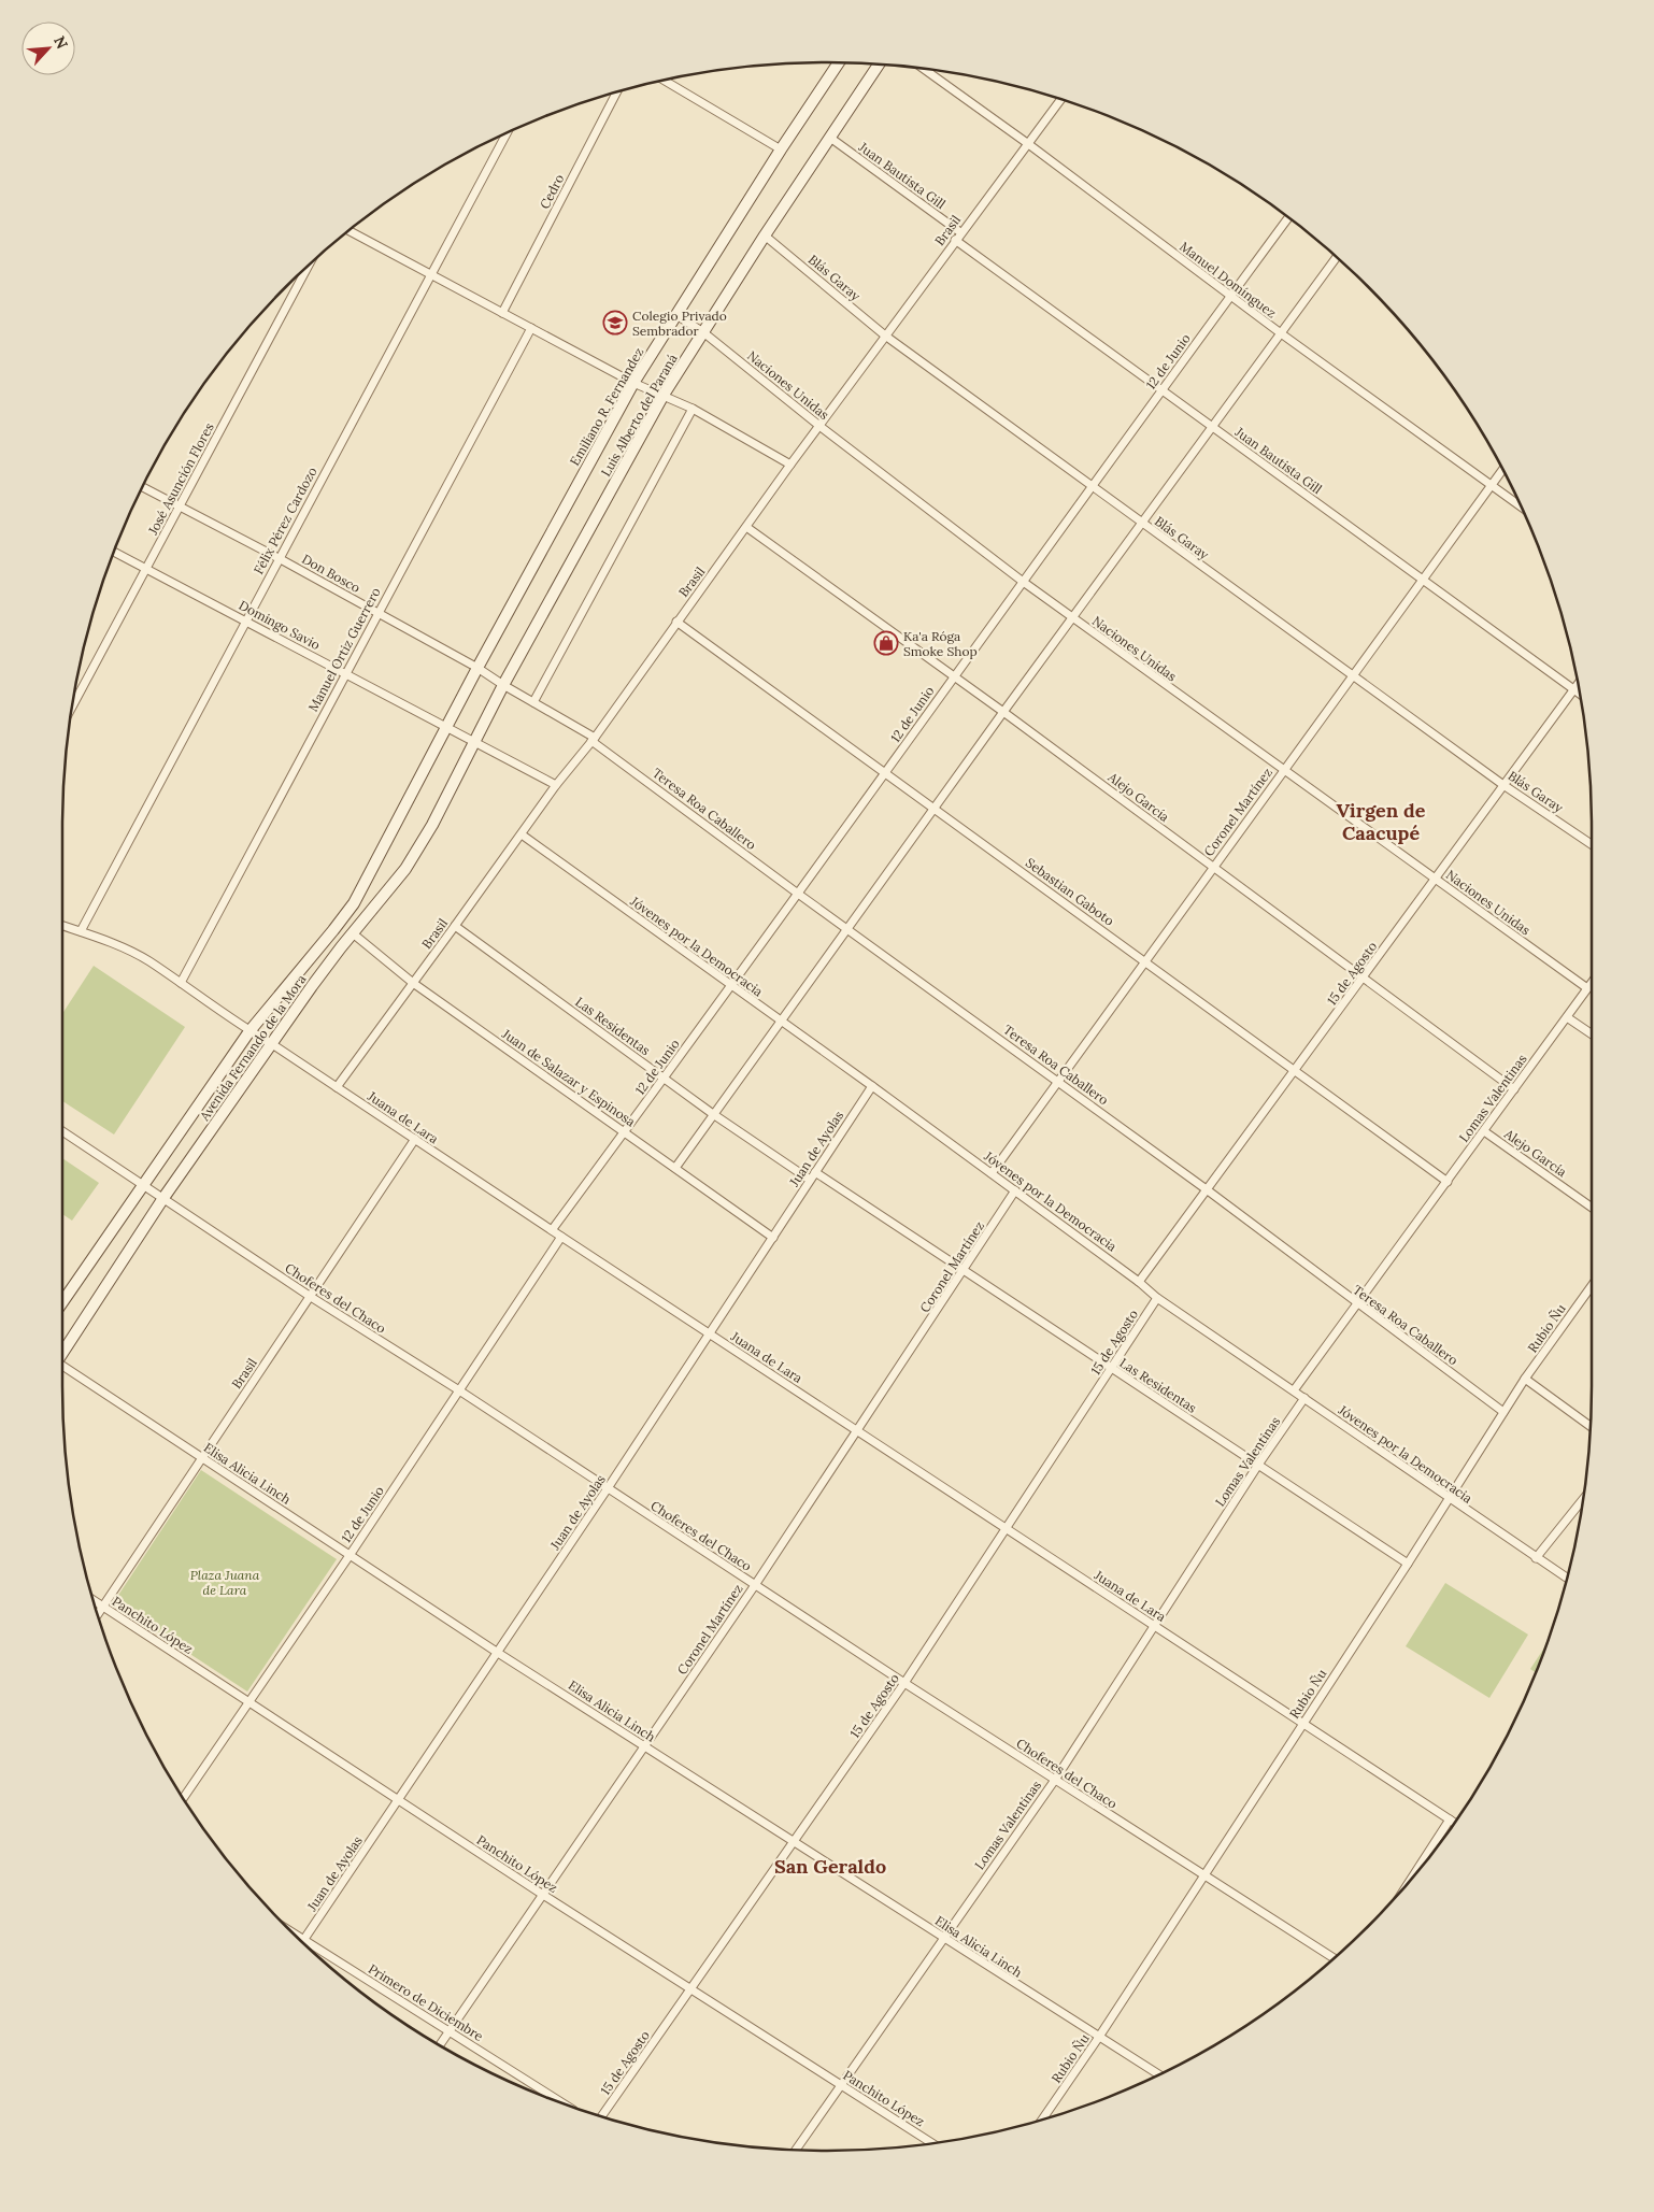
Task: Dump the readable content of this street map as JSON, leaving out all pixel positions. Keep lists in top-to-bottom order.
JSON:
{
  "streets": {
    "main road": ["Emiliano R. Fernandez", "Luis Alberto del Paraná", "Avenida Fernando de la Mora"],
    "street": [
      "Juan Bautista Gill",
      "Cedro",
      "Brasil",
      "Blás Garay",
      "Manuel Domínguez",
      "12 de Junio",
      "Naciones Unidas",
      "José Asunción Flores",
      "Félix Pérez Cardozo",
      "Don Bosco",
      "Domingo Savio",
      "Manuel Ortiz Guerrero",
      "Alejo García",
      "Teresa Roa Caballero",
      "Coronel Martínez",
      "Sebastian Gaboto",
      "Jóvenes por la Democracia",
      "15 de Agosto",
      "Las Residentas",
      "Juan de Salazar y Espinosa",
      "Lomas Valentinas",
      "Juana de Lara",
      "Juan de Ayolas",
      "Choferes del Chaco",
      "Rubio Ñu",
      "Elisa Alicia Linch",
      "Panchito López",
      "Primero de Diciembre"
    ]
  },
  "crossings": [
    ["Juan Bautista Gill", "Brasil"],
    ["Juan Bautista Gill", "12 de Junio"],
    ["Juan Bautista Gill", "Luis Alberto del Paraná"],
    ["Juan Bautista Gill", "Coronel Martínez"],
    ["Juan Bautista Gill", "15 de Agosto"],
    ["Brasil", "Blás Garay"],
    ["Brasil", "Manuel Domínguez"],
    ["Brasil", "Naciones Unidas"],
    ["Brasil", "Don Bosco"],
    ["Brasil", "Domingo Savio"],
    ["Brasil", "Alejo García"],
    ["Brasil", "Teresa Roa Caballero"],
    ["Brasil", "Sebastian Gaboto"],
    ["Brasil", "Jóvenes por la Democracia"],
    ["Brasil", "Las Residentas"],
    ["Brasil", "Juan de Salazar y Espinosa"],
    ["Brasil", "Juana de Lara"],
    ["Brasil", "Choferes del Chaco"],
    ["Brasil", "Elisa Alicia Linch"],
    ["Brasil", "Panchito López"],
    ["Blás Garay", "12 de Junio"],
    ["Blás Garay", "Luis Alberto del Paraná"],
    ["Blás Garay", "Coronel Martínez"],
    ["Blás Garay", "15 de Agosto"],
    ["Manuel Domínguez", "12 de Junio"],
    ["Manuel Domínguez", "Coronel Martínez"],
    ["12 de Junio", "Naciones Unidas"],
    ["12 de Junio", "Alejo García"],
    ["12 de Junio", "Teresa Roa Caballero"],
    ["12 de Junio", "Sebastian Gaboto"],
    ["12 de Junio", "Jóvenes por la Democracia"],
    ["12 de Junio", "Las Residentas"],
    ["12 de Junio", "Juan de Salazar y Espinosa"],
    ["12 de Junio", "Juana de Lara"],
    ["12 de Junio", "Choferes del Chaco"],
    ["12 de Junio", "Elisa Alicia Linch"],
    ["12 de Junio", "Panchito López"],
    ["Naciones Unidas", "Emiliano R. Fernandez"],
    ["Naciones Unidas", "Luis Alberto del Paraná"],
    ["Naciones Unidas", "Coronel Martínez"],
    ["Naciones Unidas", "15 de Agosto"],
    ["Naciones Unidas", "Lomas Valentinas"],
    ["Emiliano R. Fernandez", "Don Bosco"],
    ["Emiliano R. Fernandez", "Domingo Savio"],
    ["Emiliano R. Fernandez", "Avenida Fernando de la Mora"],
    ["Luis Alberto del Paraná", "Don Bosco"],
    ["Luis Alberto del Paraná", "Domingo Savio"],
    ["Luis Alberto del Paraná", "Avenida Fernando de la Mora"],
    ["José Asunción Flores", "Don Bosco"],
    ["José Asunción Flores", "Domingo Savio"],
    ["Félix Pérez Cardozo", "Don Bosco"],
    ["Félix Pérez Cardozo", "Domingo Savio"],
    ["Félix Pérez Cardozo", "Juana de Lara"],
    ["Don Bosco", "Manuel Ortiz Guerrero"],
    ["Don Bosco", "Teresa Roa Caballero"],
    ["Domingo Savio", "Manuel Ortiz Guerrero"],
    ["Domingo Savio", "Avenida Fernando de la Mora"],
    ["Manuel Ortiz Guerrero", "Juana de Lara"],
    ["Alejo García", "Coronel Martínez"],
    ["Alejo García", "15 de Agosto"],
    ["Alejo García", "Lomas Valentinas"],
    ["Teresa Roa Caballero", "Coronel Martínez"],
    ["Teresa Roa Caballero", "15 de Agosto"],
    ["Teresa Roa Caballero", "Lomas Valentinas"],
    ["Teresa Roa Caballero", "Rubio Ñu"],
    ["Coronel Martínez", "Sebastian Gaboto"],
    ["Coronel Martínez", "Jóvenes por la Democracia"],
    ["Coronel Martínez", "Las Residentas"],
    ["Coronel Martínez", "Juana de Lara"],
    ["Coronel Martínez", "Choferes del Chaco"],
    ["Coronel Martínez", "Elisa Alicia Linch"],
    ["Coronel Martínez", "Panchito López"],
    ["Coronel Martínez", "Primero de Diciembre"],
    ["Sebastian Gaboto", "15 de Agosto"],
    ["Sebastian Gaboto", "Lomas Valentinas"],
    ["Jóvenes por la Democracia", "15 de Agosto"],
    ["Jóvenes por la Democracia", "Lomas Valentinas"],
    ["Jóvenes por la Democracia", "Juan de Ayolas"],
    ["Jóvenes por la Democracia", "Rubio Ñu"],
    ["15 de Agosto", "Las Residentas"],
    ["15 de Agosto", "Juana de Lara"],
    ["15 de Agosto", "Choferes del Chaco"],
    ["15 de Agosto", "Elisa Alicia Linch"],
    ["15 de Agosto", "Panchito López"],
    ["Las Residentas", "Lomas Valentinas"],
    ["Las Residentas", "Juan de Ayolas"],
    ["Las Residentas", "Rubio Ñu"],
    ["Avenida Fernando de la Mora", "Juan de Salazar y Espinosa"],
    ["Avenida Fernando de la Mora", "Juana de Lara"],
    ["Avenida Fernando de la Mora", "Choferes del Chaco"],
    ["Juan de Salazar y Espinosa", "Juan de Ayolas"],
    ["Lomas Valentinas", "Juana de Lara"],
    ["Lomas Valentinas", "Choferes del Chaco"],
    ["Lomas Valentinas", "Elisa Alicia Linch"],
    ["Lomas Valentinas", "Panchito López"],
    ["Juana de Lara", "Juan de Ayolas"],
    ["Juana de Lara", "Rubio Ñu"],
    ["Juan de Ayolas", "Choferes del Chaco"],
    ["Juan de Ayolas", "Elisa Alicia Linch"],
    ["Juan de Ayolas", "Panchito López"],
    ["Juan de Ayolas", "Primero de Diciembre"],
    ["Choferes del Chaco", "Rubio Ñu"],
    ["Rubio Ñu", "Elisa Alicia Linch"]
  ],
  "districts": ["Virgen de Caacupé", "San Geraldo"],
  "parks": ["Plaza Juana de Lara"],
  "places": {
    "school or university": ["Colegio Privado Sembrador"],
    "shop": ["Ka'a Róga Smoke Shop"]
  },
  "north": "top right"
}
